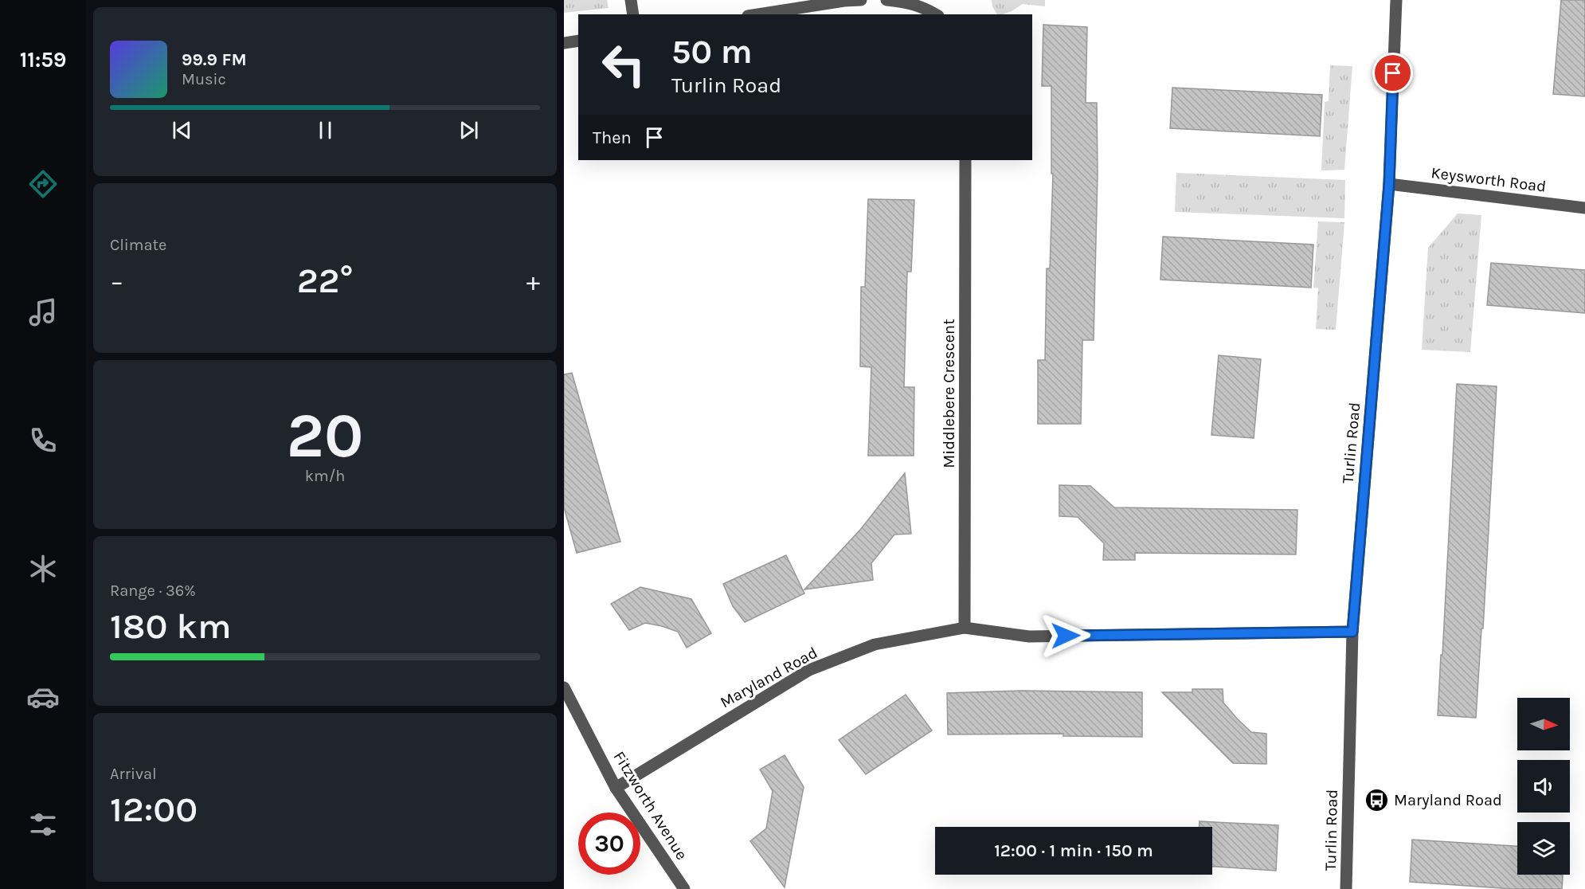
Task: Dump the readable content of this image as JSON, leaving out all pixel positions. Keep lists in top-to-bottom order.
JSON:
{
  "streets": {
    "street": [
      "Keysworth Road",
      "Middlebere Crescent",
      "Turlin Road",
      "Maryland Road",
      "Fitzworth Avenue"
    ]
  },
  "crossings": [
    ["Keysworth Road", "Turlin Road"],
    ["Middlebere Crescent", "Maryland Road"],
    ["Turlin Road", "Maryland Road"],
    ["Maryland Road", "Fitzworth Avenue"]
  ],
  "places": {
    "bus stop": ["Maryland Road"]
  },
  "north": "right",
  "page": {
    "tabs": "11:59",
    "turn": ["50 m", "Turlin Road"],
    "song": ["99.9 FM", "Music"],
    "then": "Then",
    "tile": [
      "Climate",
      ["20", "km/h"],
      ["Range · 36%", "180 km"],
      ["Arrival", "12:00"]
    ],
    "heat": ["−", "22°", "+"],
    "limit": "30",
    "trip": "12:00 · 1 min · 150 m"
  }
}
